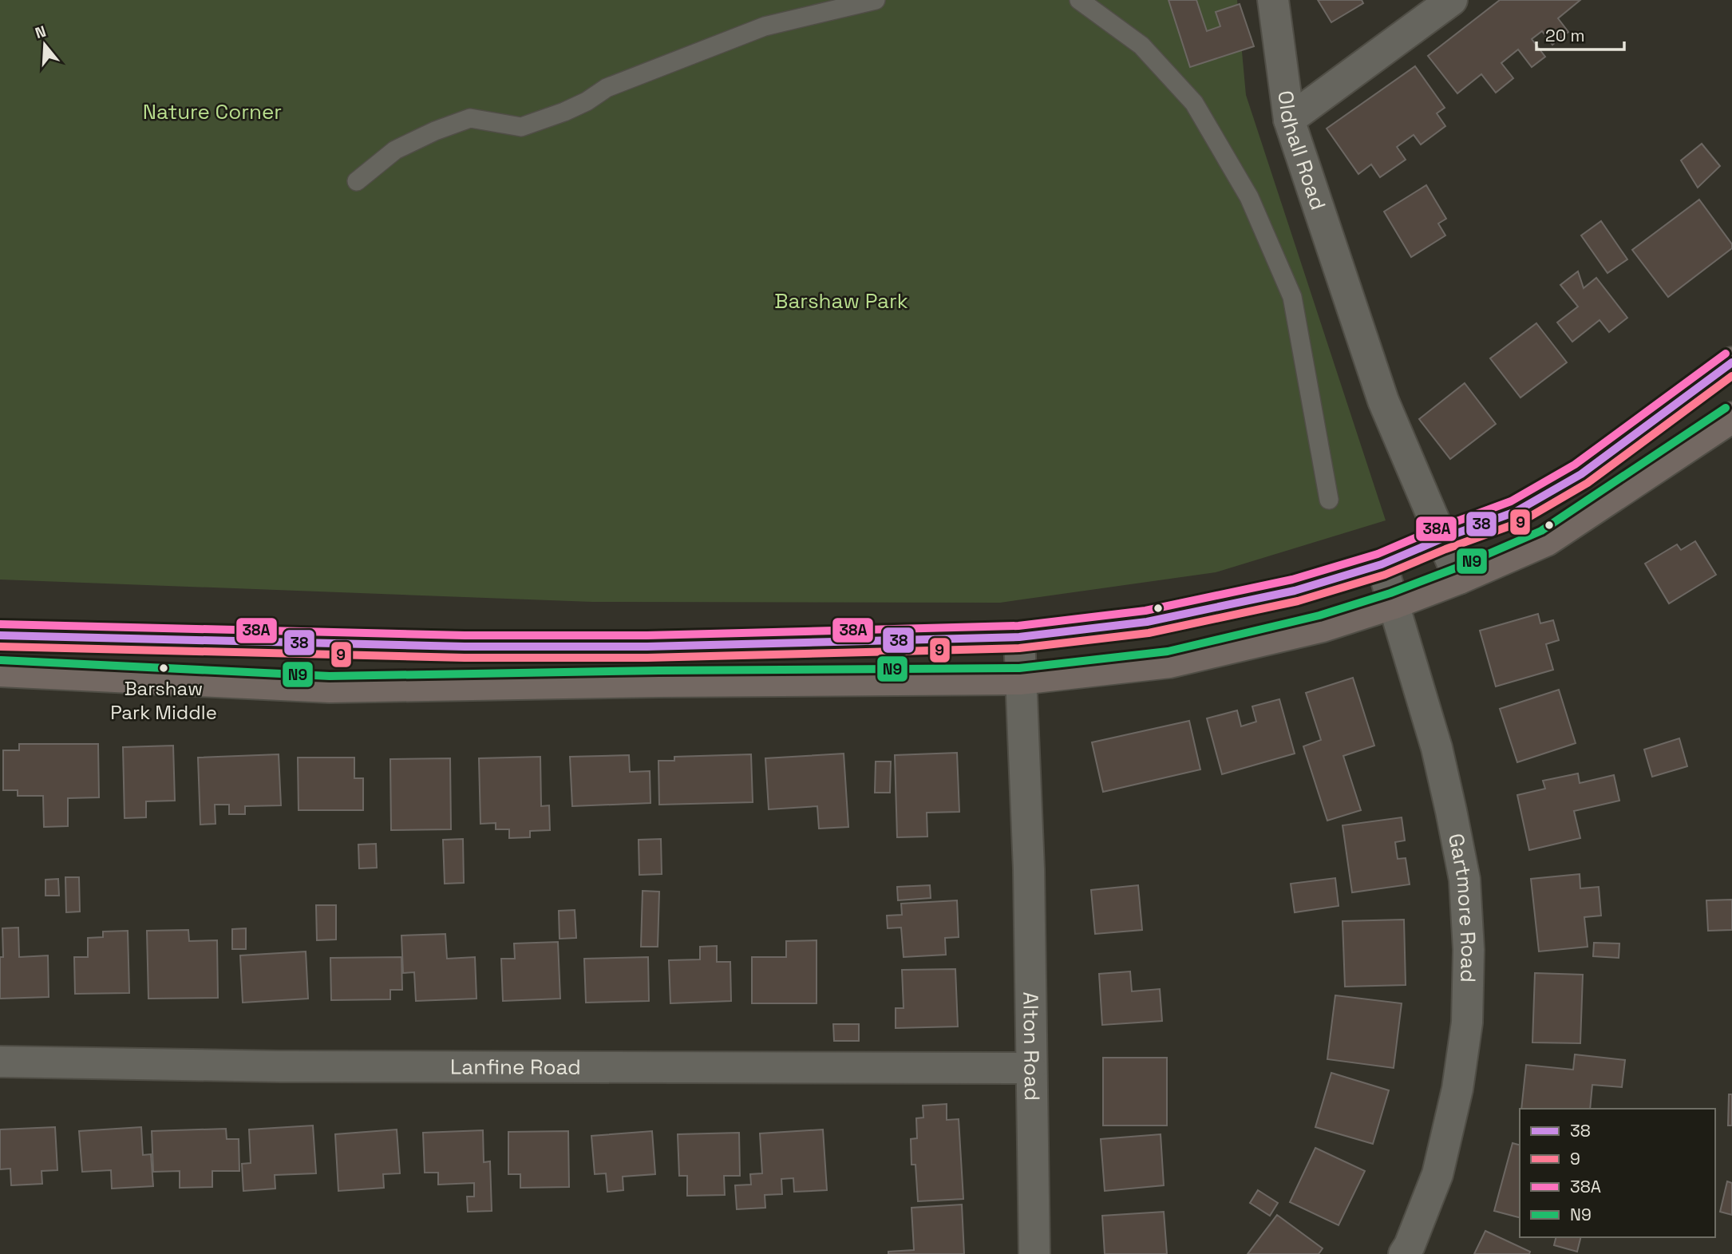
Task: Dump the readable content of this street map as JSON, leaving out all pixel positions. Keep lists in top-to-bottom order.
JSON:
{
  "streets": {
    "street": [
      "Oldhall Road",
      "Gartmore Road",
      "Alton Road",
      "Lanfine Road"
    ]
  },
  "crossings": [
    ["Alton Road", "Lanfine Road"]
  ],
  "parks": ["Nature Corner", "Barshaw Park"],
  "places": ["Barshaw Park Middle"],
  "lines": [
    "transit line 38A",
    "transit line 38",
    "transit line 9",
    "transit line N9"
  ],
  "legend": [
    "38",
    "9",
    "38A",
    "N9"
  ],
  "scale_bar": "20 m",
  "north": "top"
}
